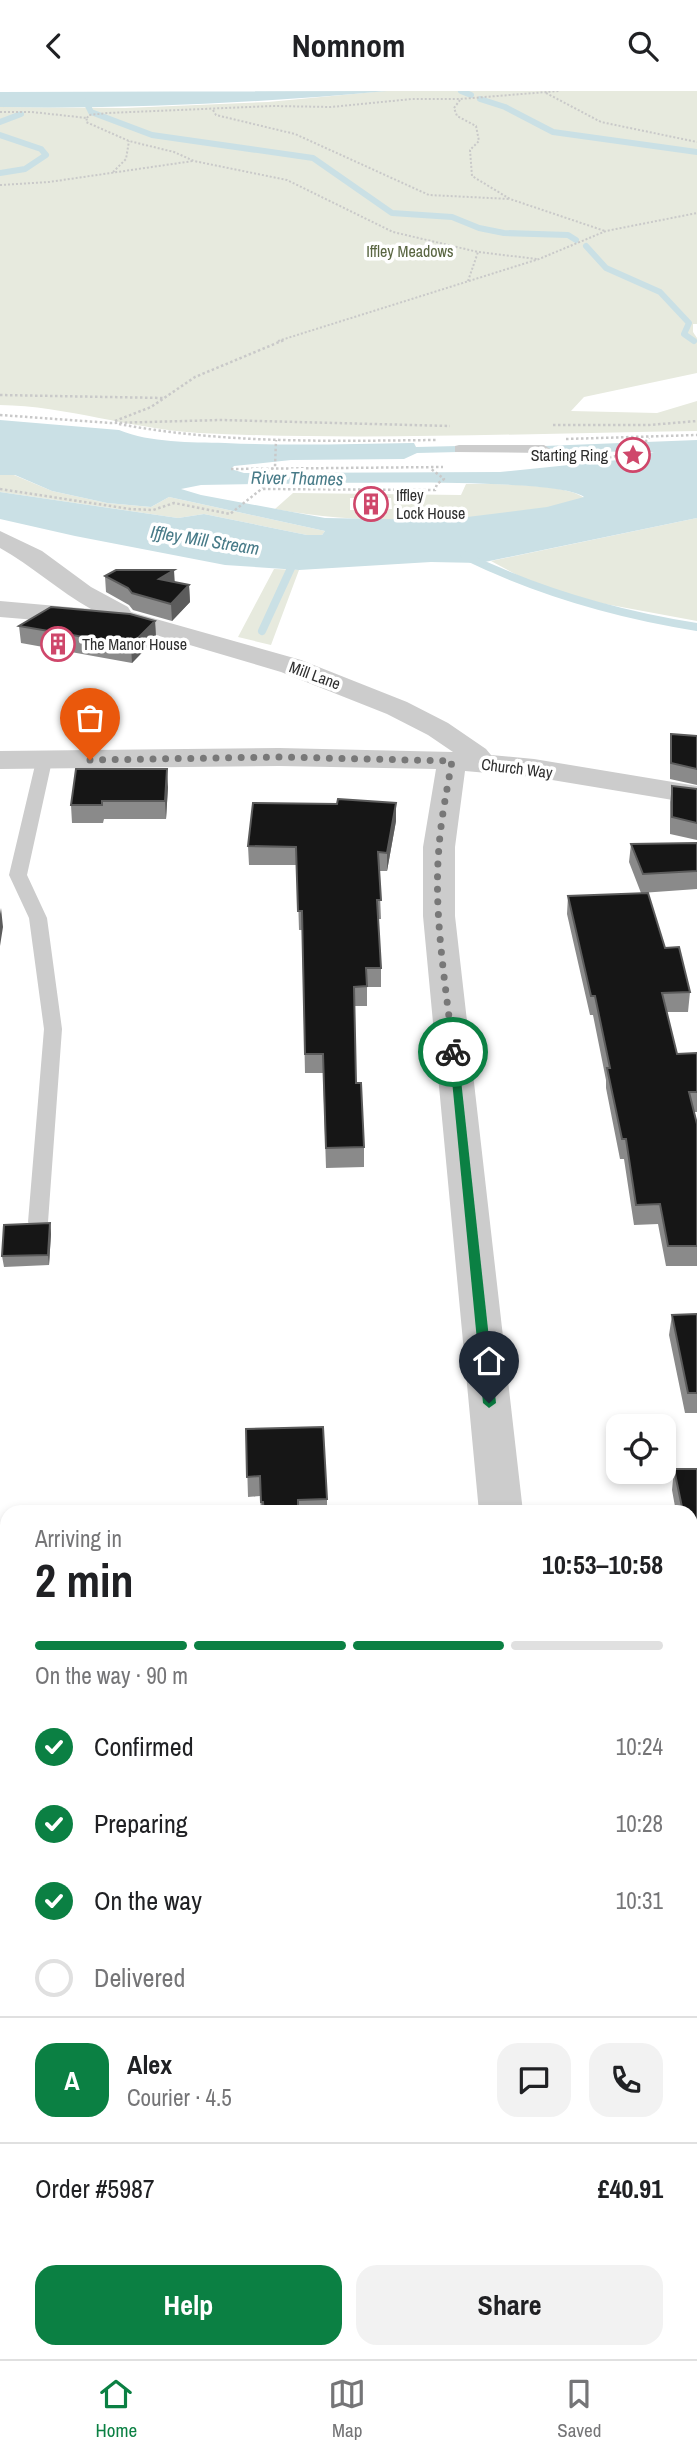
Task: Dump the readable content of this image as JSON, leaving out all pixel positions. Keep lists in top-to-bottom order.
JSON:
{
  "streets": {
    "street": ["Mill Lane", "Church Way"]
  },
  "crossings": [
    ["Mill Lane", "Church Way"]
  ],
  "water": ["River Thames", "Iffley Mill Stream"],
  "parks": ["Iffley Meadows"],
  "places": {
    "place": ["Starting Ring"],
    "building": ["Iffley Lock House", "The Manor House"]
  },
  "page": {
    "header": "Nomnom",
    "heading": ["2 min", "Arriving in", "10:53–10:58"],
    "panel": [
      "Alex",
      "Courier · 4.5",
      "Order #5987",
      "£40.91"
    ],
    "bar": "On the way · 90 m",
    "list": [
      ["Confirmed", "10:24"],
      ["Preparing", "10:28"],
      ["On the way", "10:31"],
      "Delivered"
    ],
    "round": "A",
    "buttons": ["Help", "Share"],
    "tabs": ["Home", "Map", "Saved"]
  }
}
